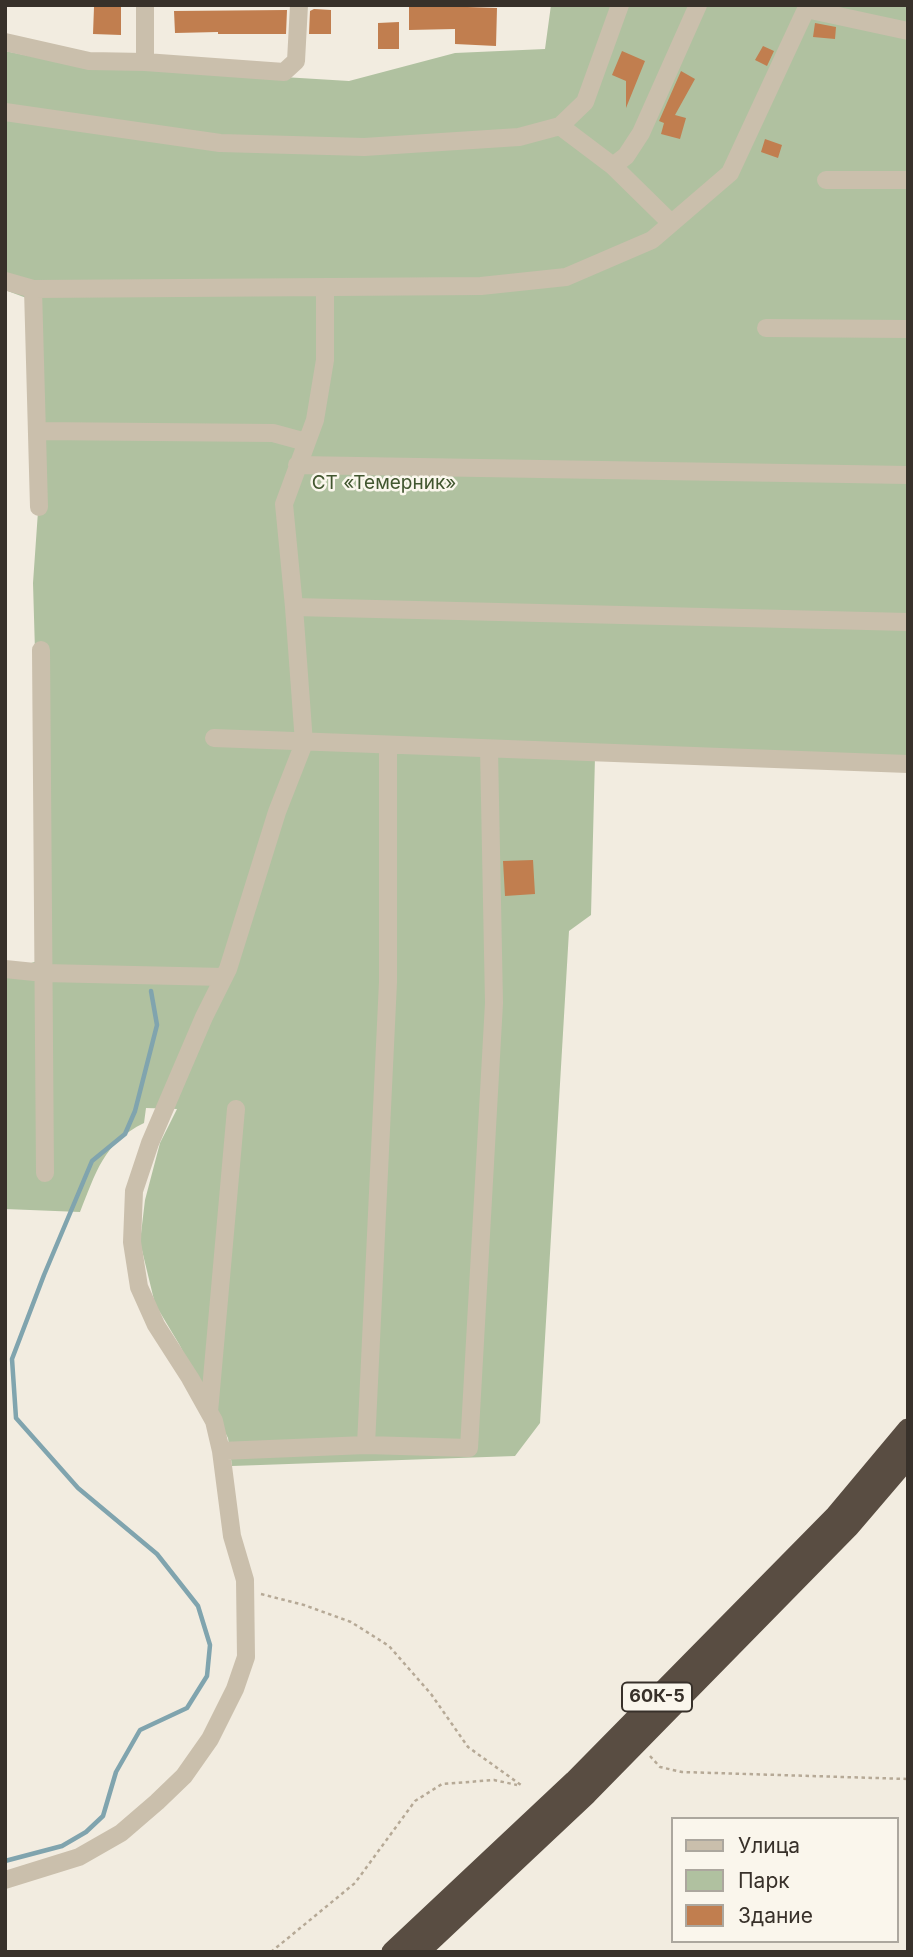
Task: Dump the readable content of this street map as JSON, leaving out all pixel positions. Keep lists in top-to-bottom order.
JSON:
{
  "streets": {
    "highway": ["60К-5"]
  },
  "parks": ["СТ «Темерник»"],
  "legend": ["Улица", "Парк", "Здание"]
}
